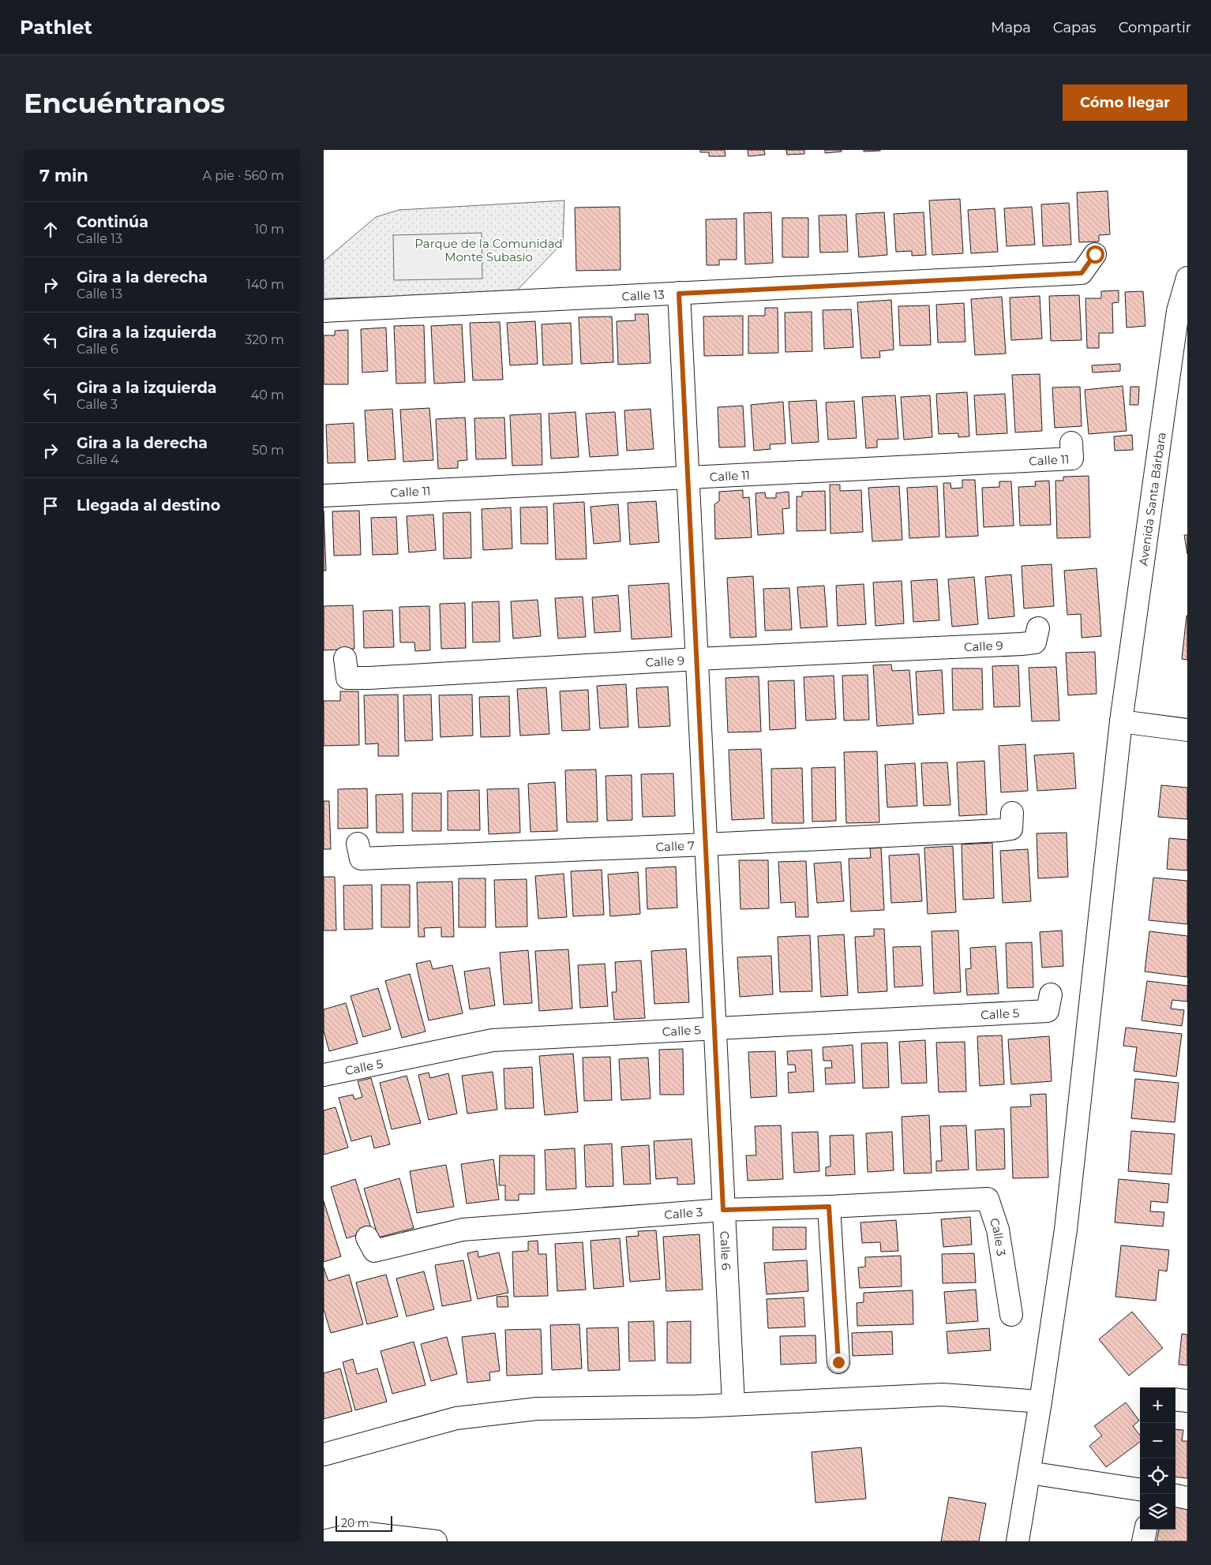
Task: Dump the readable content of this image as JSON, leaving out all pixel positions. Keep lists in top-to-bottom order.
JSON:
{
  "streets": {
    "street": [
      "Calle 13",
      "Calle 11",
      "Avenida Santa Bárbara",
      "Calle 9",
      "Calle 7",
      "Calle 5",
      "Calle 3",
      "Calle 6"
    ]
  },
  "crossings": [
    ["Calle 13", "Calle 6"],
    ["Calle 11", "Calle 6"],
    ["Calle 9", "Calle 6"],
    ["Calle 7", "Calle 6"],
    ["Calle 5", "Calle 6"],
    ["Calle 3", "Calle 6"]
  ],
  "parks": ["Parque de la Comunidad Monte Subasio"],
  "scale_bar": "20 m",
  "page": {
    "header": "Pathlet",
    "nav": ["Mapa", "Capas", "Compartir"],
    "buttons": "Cómo llegar",
    "title": "Encuéntranos",
    "heading": ["7 min", "A pie · 560 m"],
    "list": [
      ["Continúa", "Calle 13", "10 m"],
      ["Gira a la derecha", "Calle 13", "140 m"],
      ["Gira a la izquierda", "Calle 6", "320 m"],
      ["Gira a la izquierda", "Calle 3", "40 m"],
      ["Gira a la derecha", "Calle 4", "50 m"],
      "Llegada al destino"
    ],
    "map_buttons": ["+", "−"],
    "scale": "20 m"
  }
}
